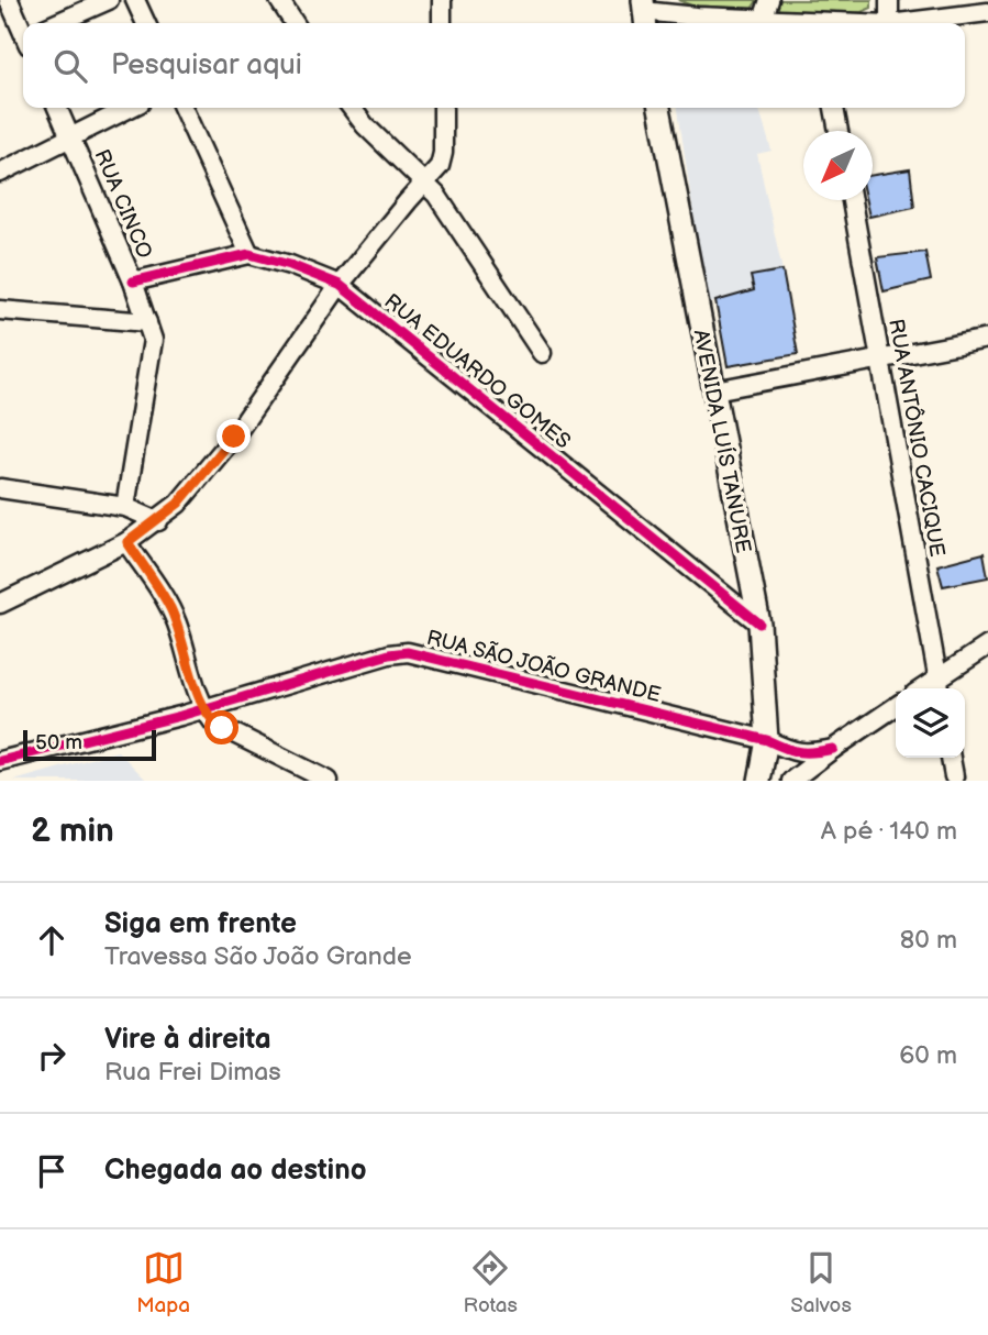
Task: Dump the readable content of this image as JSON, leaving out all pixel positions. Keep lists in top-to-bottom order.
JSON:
{
  "streets": {
    "main road": ["AVENIDA LUÍS TANURE"],
    "street": [
      "RUA CINCO",
      "RUA EDUARDO GOMES",
      "RUA ANTÔNIO CACIQUE",
      "RUA SÃO JOÃO GRANDE"
    ]
  },
  "crossings": [
    ["RUA CINCO", "RUA EDUARDO GOMES"],
    ["RUA EDUARDO GOMES", "AVENIDA LUÍS TANURE"],
    ["AVENIDA LUÍS TANURE", "RUA SÃO JOÃO GRANDE"]
  ],
  "scale_bar": "50 m",
  "north": "bottom left",
  "page": {
    "search": "Pesquisar aqui",
    "scale": "50 m",
    "heading": ["2 min", "A pé · 140 m"],
    "list": [
      ["Siga em frente", "Travessa São João Grande", "80 m"],
      ["Vire à direita", "Rua Frei Dimas", "60 m"],
      "Chegada ao destino"
    ],
    "nav": ["Mapa", "Rotas", "Salvos"]
  }
}
